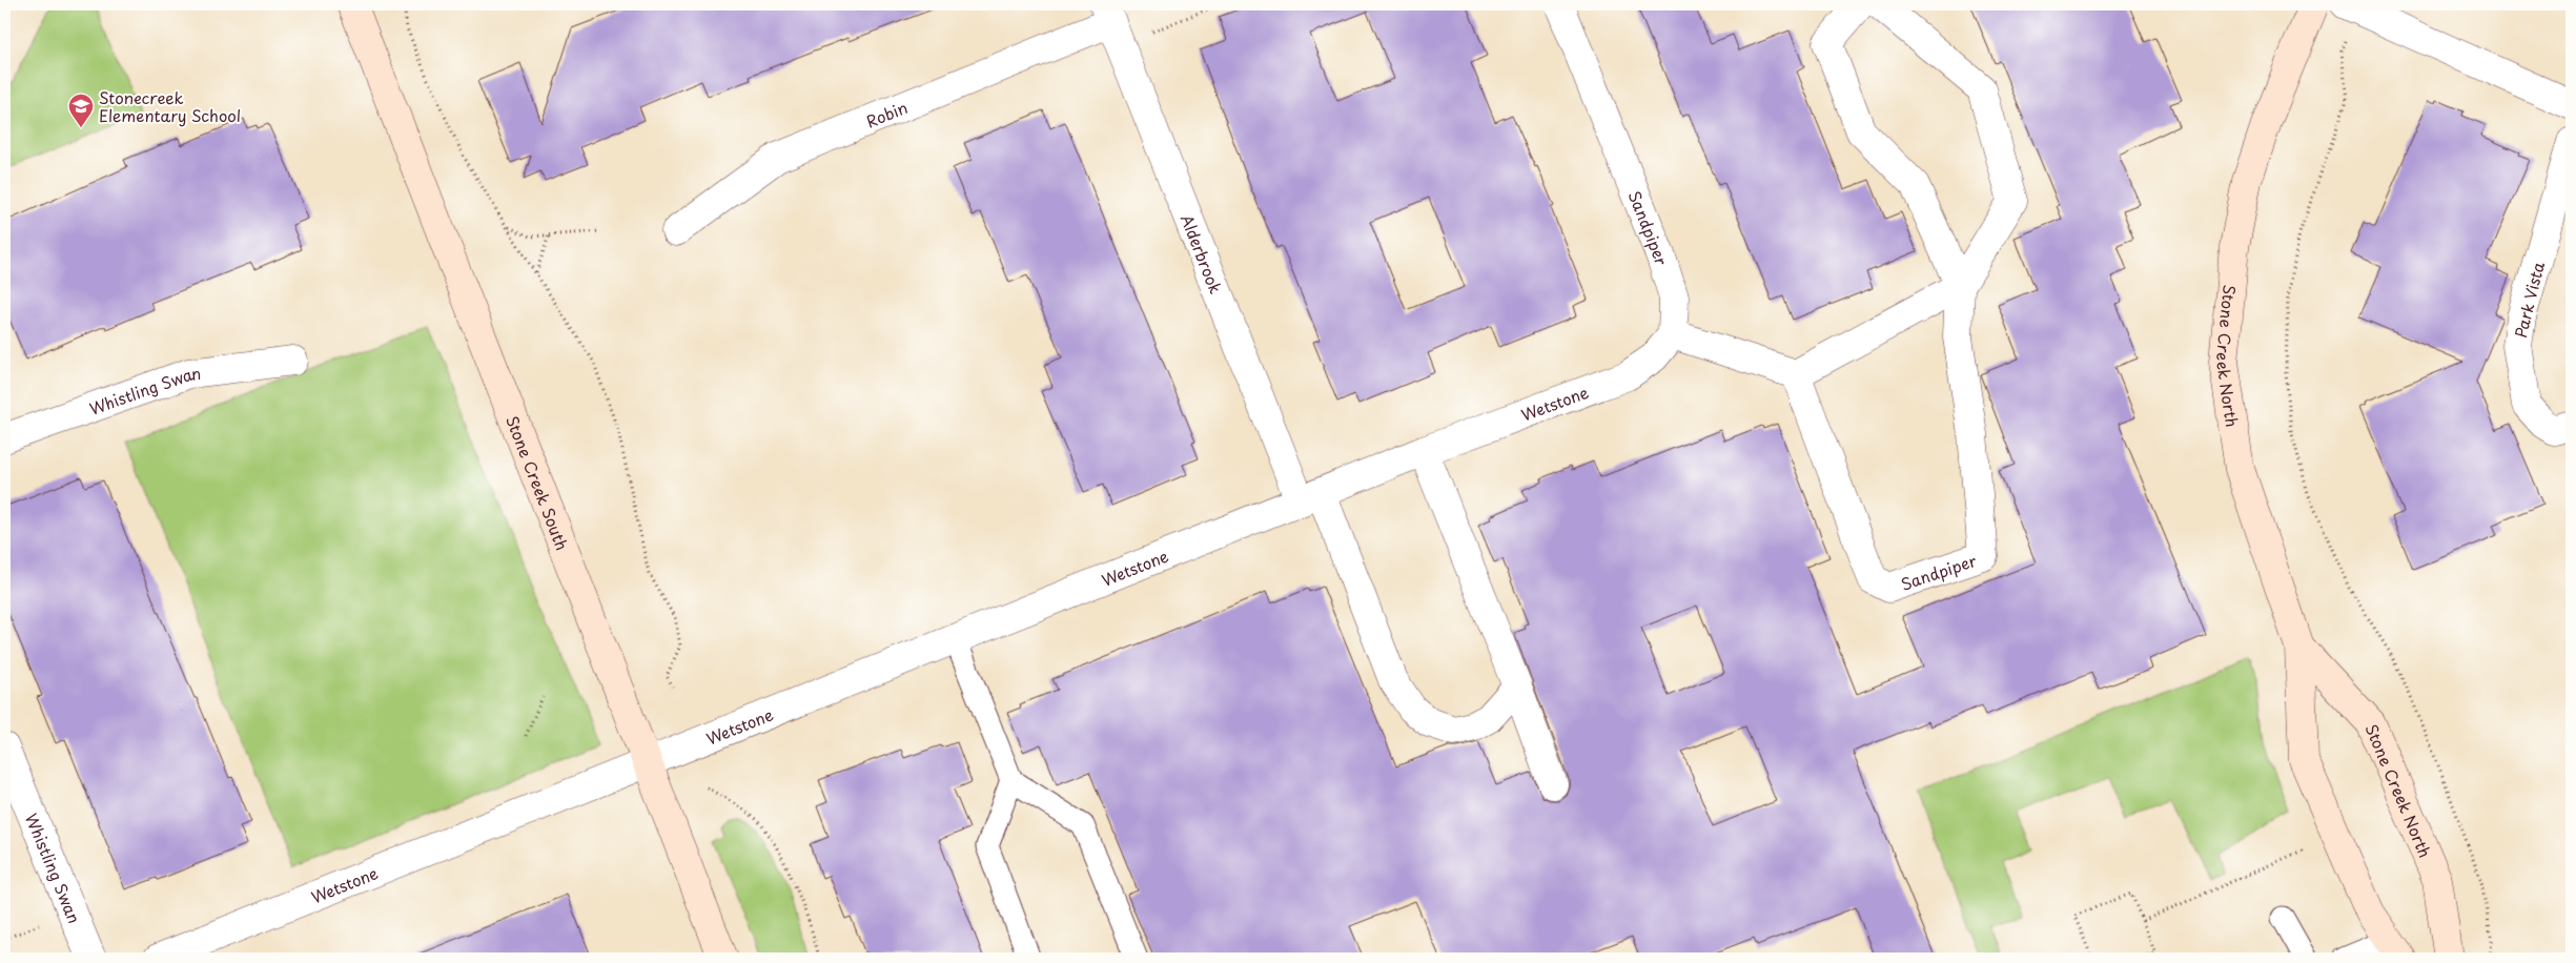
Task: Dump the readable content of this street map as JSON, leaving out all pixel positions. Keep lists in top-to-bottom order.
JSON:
{
  "streets": {
    "street": [
      "Robin",
      "Sandpiper",
      "Alderbrook",
      "Park Vista",
      "Stone Creek North",
      "Whistling Swan",
      "Wetstone",
      "Stone Creek South"
    ]
  },
  "crossings": [
    ["Robin", "Alderbrook"],
    ["Sandpiper", "Wetstone"],
    ["Alderbrook", "Wetstone"],
    ["Wetstone", "Stone Creek South"]
  ],
  "places": {
    "school or university": ["Stonecreek Elementary School"]
  }
}
